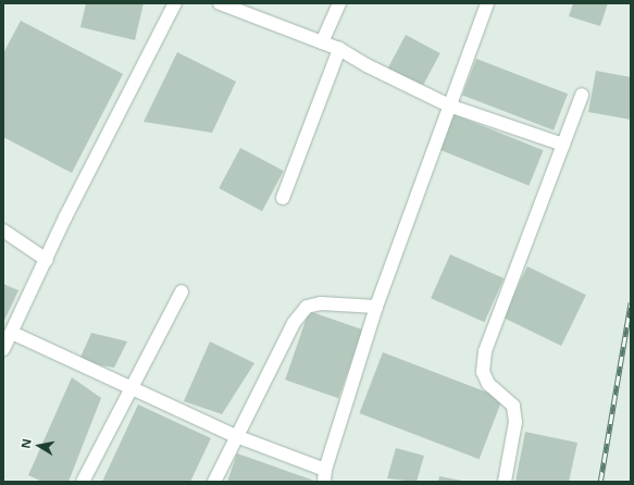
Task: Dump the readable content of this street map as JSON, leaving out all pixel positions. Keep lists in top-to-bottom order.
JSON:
{
  "north": "left"
}
